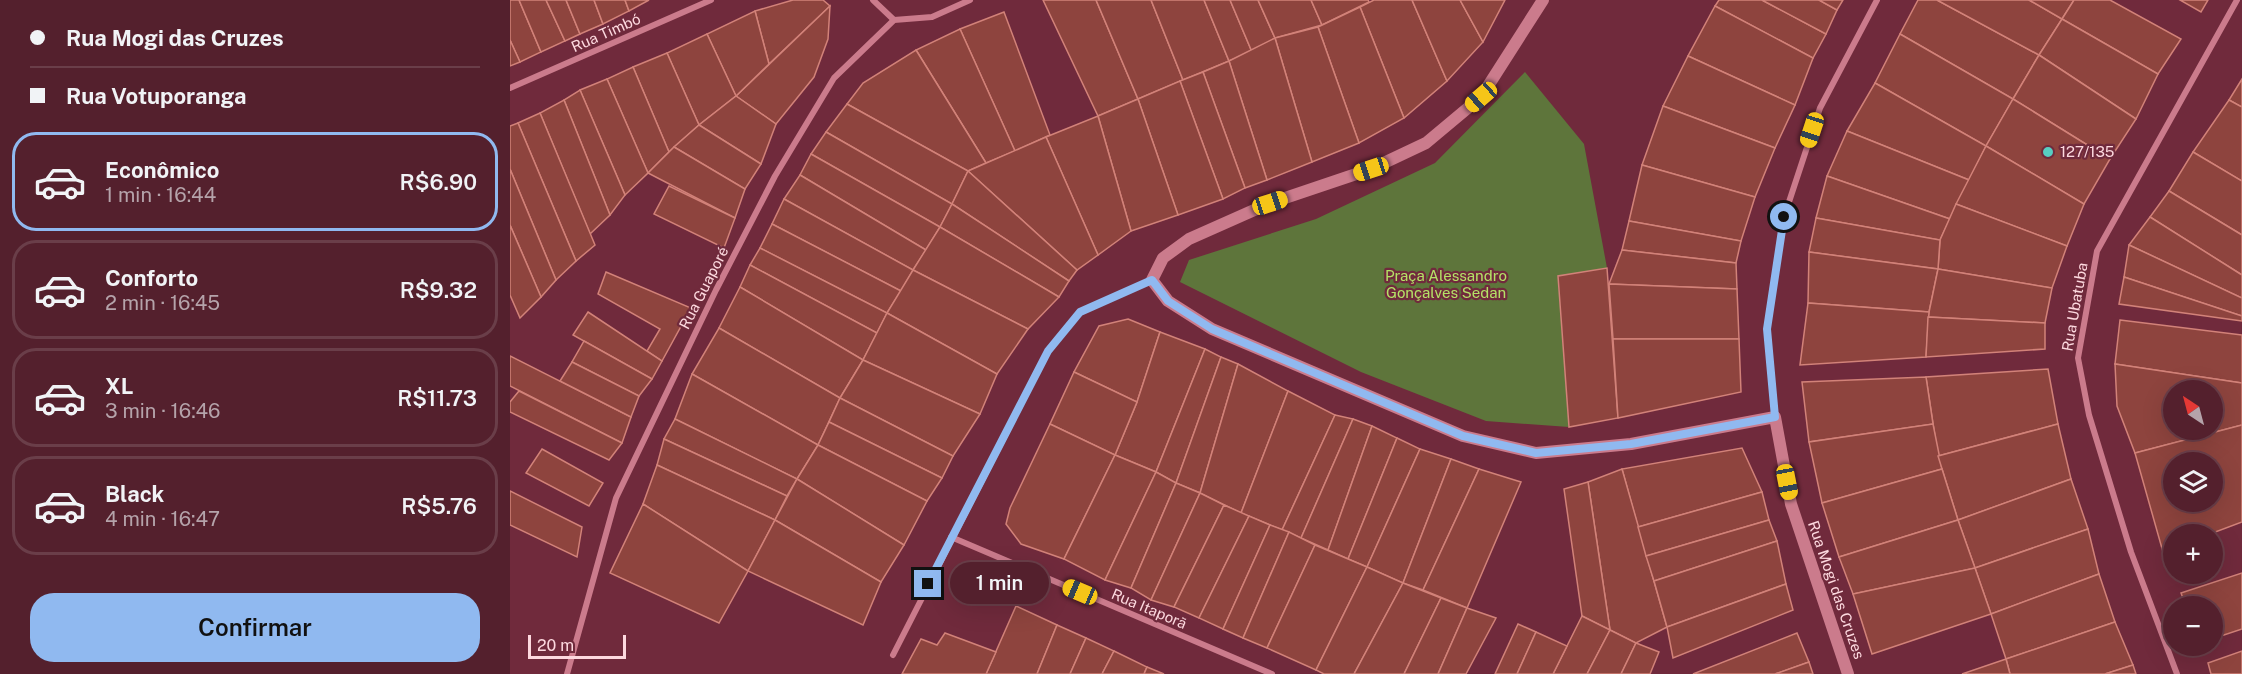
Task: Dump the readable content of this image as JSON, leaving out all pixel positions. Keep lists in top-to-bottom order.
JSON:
{
  "streets": {
    "street": [
      "Rua Timbó",
      "Rua Guaporé",
      "Rua Ubatuba",
      "Rua Mogi das Cruzes",
      "Rua Itaporã"
    ]
  },
  "parks": ["Praça Alessandro Gonçalves Sedan"],
  "places": ["127/135"],
  "scale_bar": "20 m",
  "north": "top left",
  "page": {
    "banner": ["Rua Mogi das Cruzes", "Rua Votuporanga"],
    "list": [
      {
        "name": "Econômico",
        "note": "1 min · 16:44",
        "value": "R$6.90"
      },
      {
        "name": "Conforto",
        "note": "2 min · 16:45",
        "value": "R$9.32"
      },
      {
        "name": "XL",
        "note": "3 min · 16:46",
        "value": "R$11.73"
      },
      {
        "name": "Black",
        "note": "4 min · 16:47",
        "value": "R$5.76"
      }
    ],
    "map_buttons": ["+", "−"],
    "bubble": "1 min",
    "buttons": "Confirmar",
    "scale": "20 m"
  }
}
